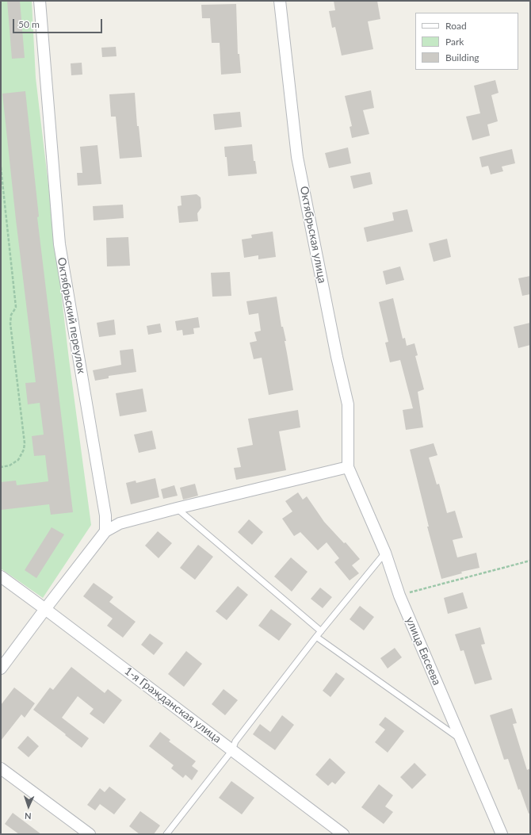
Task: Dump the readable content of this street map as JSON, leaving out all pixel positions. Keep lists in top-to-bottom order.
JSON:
{
  "streets": {
    "street": [
      "Октябрьская улица",
      "Октябрьский переулок",
      "улица Евсеева",
      "1-я Гражданская улица"
    ]
  },
  "crossings": [
    ["Октябрьская улица", "улица Евсеева"]
  ],
  "legend": ["Road", "Park", "Building"],
  "scale_bar": "50 m",
  "north": "bottom"
}
